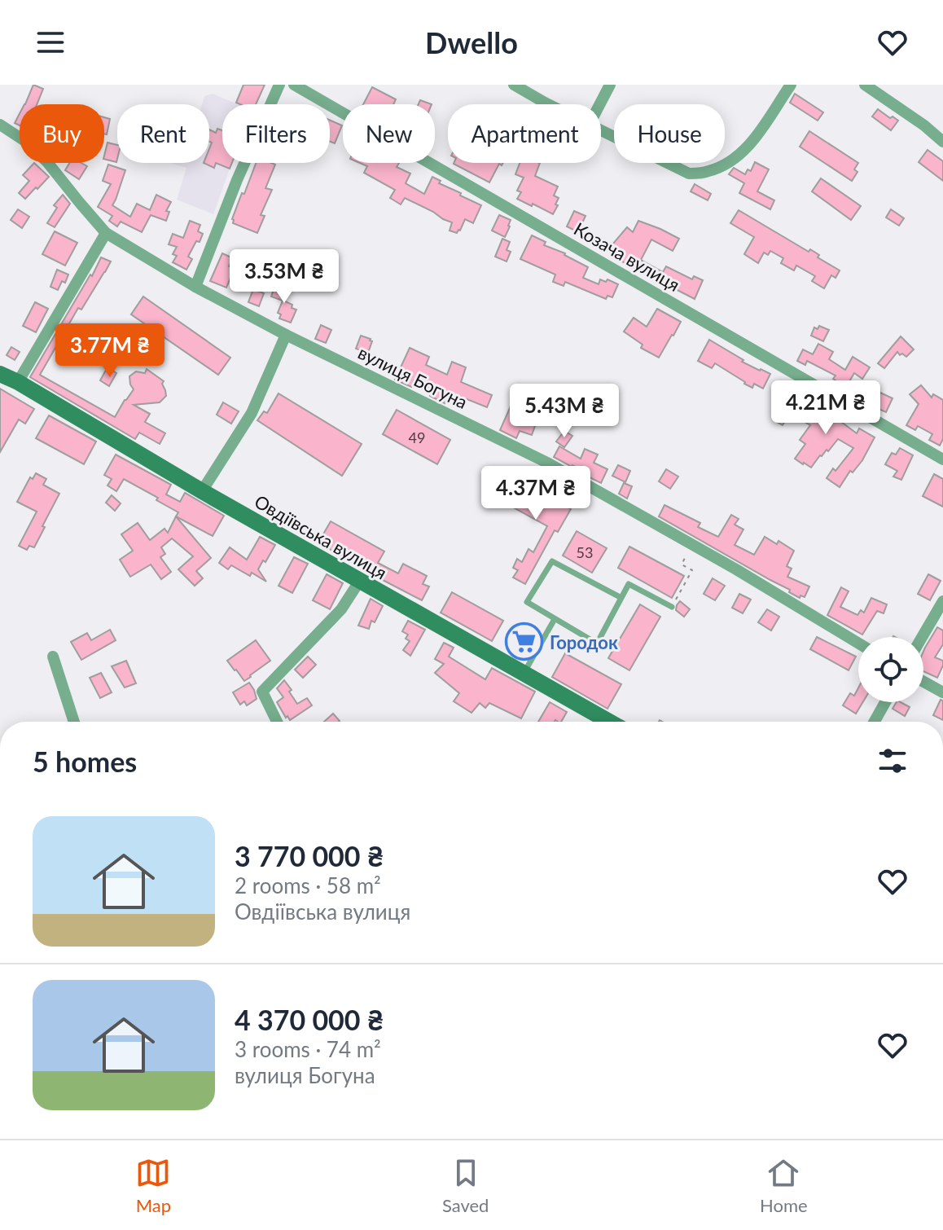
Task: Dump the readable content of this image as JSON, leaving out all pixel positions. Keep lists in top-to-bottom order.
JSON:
{
  "streets": {
    "main road": ["Овдіївська вулиця"],
    "street": ["Козача вулиця", "вулиця Богуна"]
  },
  "places": {
    "supermarket": ["Городок"]
  },
  "house_numbers": ["49", "53"],
  "page": {
    "header": "Dwello",
    "chip": [
      "Buy",
      "Rent",
      "Filters",
      "New",
      "Apartment",
      "House"
    ],
    "price": [
      "3.53M ₴",
      "3.77M ₴",
      "4.21M ₴",
      "5.43M ₴",
      "4.37M ₴"
    ],
    "heading": "5 homes",
    "list": [
      {
        "name": "3 770 000 ₴",
        "note": "2 rooms · 58 m² · Овдіївська вулиця"
      },
      {
        "name": "4 370 000 ₴",
        "note": "3 rooms · 74 m² · вулиця Богуна"
      }
    ],
    "tabs": ["Map", "Saved", "Home"]
  }
}
